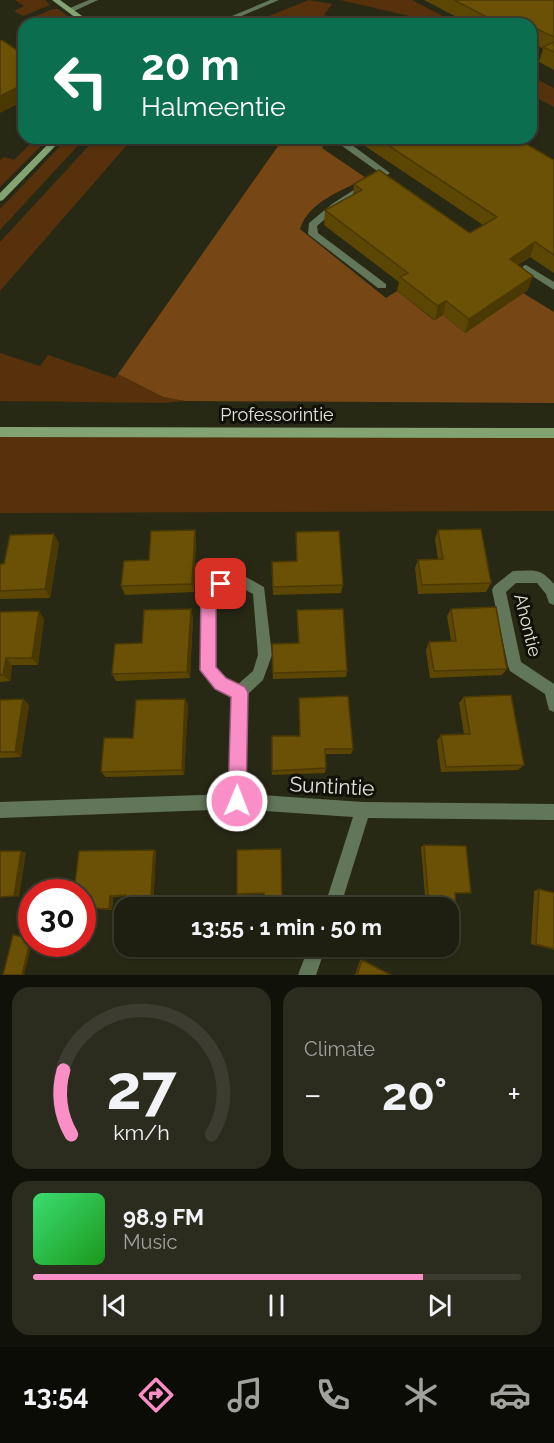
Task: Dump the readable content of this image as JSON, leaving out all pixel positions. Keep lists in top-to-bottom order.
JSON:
{
  "streets": {
    "main road": ["Professorintie"],
    "street": ["Ahontie", "Suntintie"]
  },
  "page": {
    "turn": ["20 m", "Halmeentie"],
    "limit": "30",
    "trip": "13:55 · 1 min · 50 m",
    "tile": "Climate",
    "heat": ["−", "20°", "+"],
    "song": ["98.9 FM", "Music"],
    "tabs": "13:54",
    "gauge": ["27", "km/h"]
  }
}
